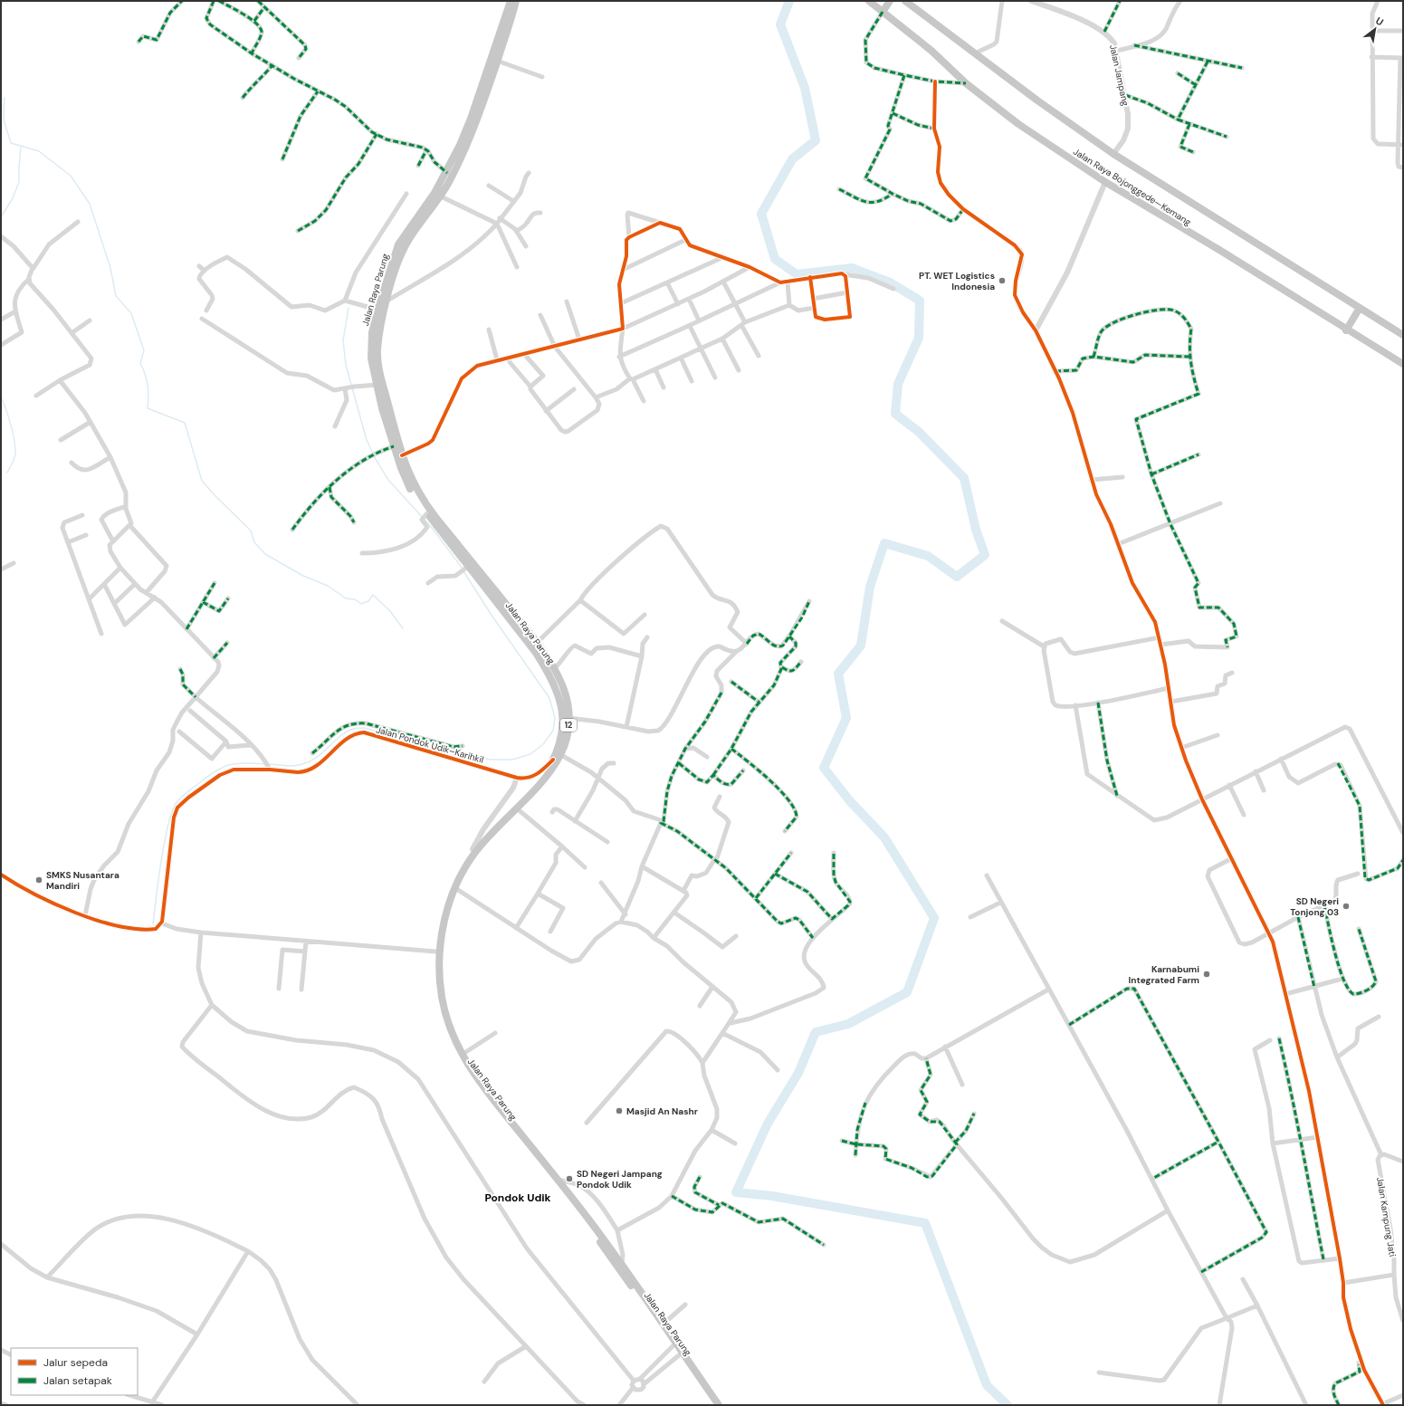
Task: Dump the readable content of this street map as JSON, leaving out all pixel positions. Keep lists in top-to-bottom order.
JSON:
{
  "streets": {
    "highway": ["Jalan Raya Bojonggede—Kemang", "Jalan Raya Parung", "12"],
    "street": ["Jalan Jampang", "Jalan Pondok Udik–Karihkil", "Jalan Kampung Jati"]
  },
  "crossings": [
    ["Jalan Jampang", "Jalan Raya Bojonggede—Kemang"],
    ["Jalan Raya Parung", "Jalan Pondok Udik–Karihkil"]
  ],
  "districts": ["Pondok Udik"],
  "places": [
    "PT. WET Logistics Indonesia",
    "SMKS Nusantara Mandiri",
    "SD Negeri Tonjong 03",
    "Karnabumi Integrated Farm",
    "Masjid An Nashr",
    "SD Negeri Jampang Pondok Udik"
  ],
  "legend": ["Jalur sepeda", "Jalan setapak"],
  "north": "top right"
}
